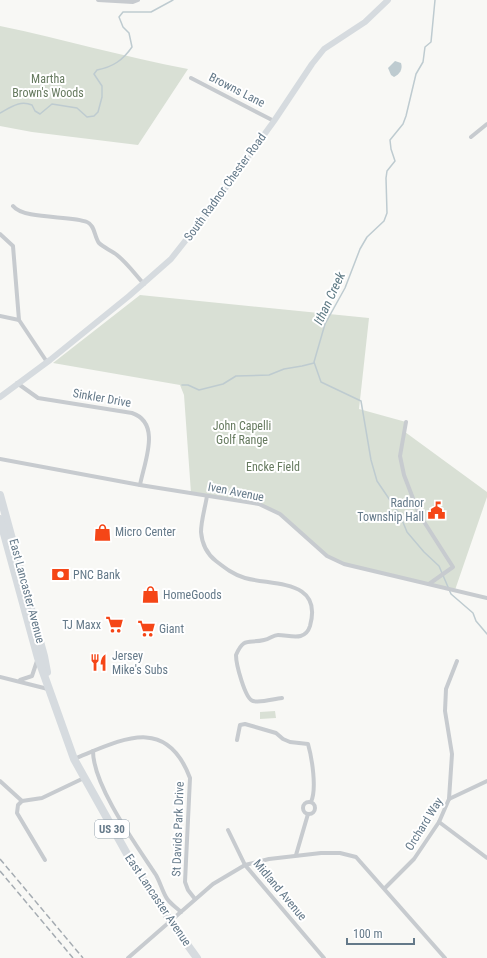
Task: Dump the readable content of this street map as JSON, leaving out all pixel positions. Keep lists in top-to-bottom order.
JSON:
{
  "streets": {
    "highway": ["East Lancaster Avenue", "US 30"],
    "main road": ["South Radnor Chester Road"],
    "street": [
      "Browns Lane",
      "Sinkler Drive",
      "Iven Avenue",
      "Orchard Way",
      "St Davids Park Drive",
      "Midland Avenue"
    ]
  },
  "crossings": [
    ["Browns Lane", "South Radnor Chester Road"],
    ["South Radnor Chester Road", "Sinkler Drive"],
    ["Sinkler Drive", "Iven Avenue"],
    ["East Lancaster Avenue", "St Davids Park Drive"]
  ],
  "water": ["Ithan Creek"],
  "parks": ["Martha Brown's Woods", "John Capelli Golf Range", "Encke Field"],
  "places": {
    "public building": ["Radnor Township Hall"],
    "shop": ["Micro Center", "HomeGoods"],
    "bank": ["PNC Bank"],
    "supermarket": ["TJ Maxx", "Giant"],
    "restaurant": ["Jersey Mike's Subs"]
  },
  "scale_bar": "100 m"
}
